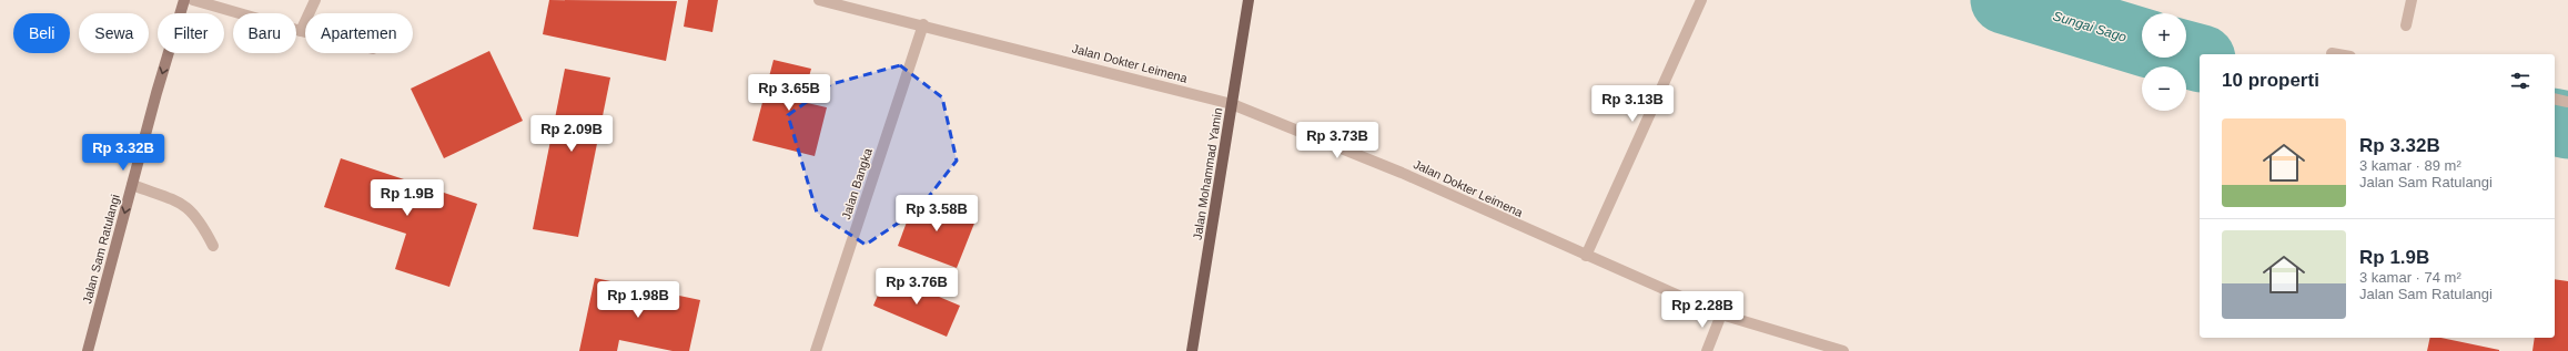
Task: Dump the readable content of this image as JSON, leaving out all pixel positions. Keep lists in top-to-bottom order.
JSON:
{
  "streets": {
    "main road": ["Jalan Mohammad Yamin", "Jalan Sam Ratulangi"],
    "street": ["Jalan Dokter Leimena", "Jalan Bangka"]
  },
  "crossings": [
    ["Jalan Dokter Leimena", "Jalan Mohammad Yamin"],
    ["Jalan Dokter Leimena", "Jalan Bangka"]
  ],
  "one_way": ["Jalan Sam Ratulangi"],
  "water": ["Sungai Sago"],
  "page": {
    "map_buttons": ["+", "−"],
    "chip": [
      "Beli",
      "Sewa",
      "Filter",
      "Baru",
      "Apartemen"
    ],
    "heading": "10 properti",
    "price": [
      "Rp 3.65B",
      "Rp 3.13B",
      "Rp 2.09B",
      "Rp 3.73B",
      "Rp 3.32B",
      "Rp 1.9B",
      "Rp 3.58B",
      "Rp 3.76B",
      "Rp 1.98B",
      "Rp 2.28B"
    ],
    "list": [
      {
        "name": "Rp 3.32B",
        "note": "3 kamar · 89 m² · Jalan Sam Ratulangi"
      },
      {
        "name": "Rp 1.9B",
        "note": "3 kamar · 74 m² · Jalan Sam Ratulangi"
      }
    ]
  }
}
